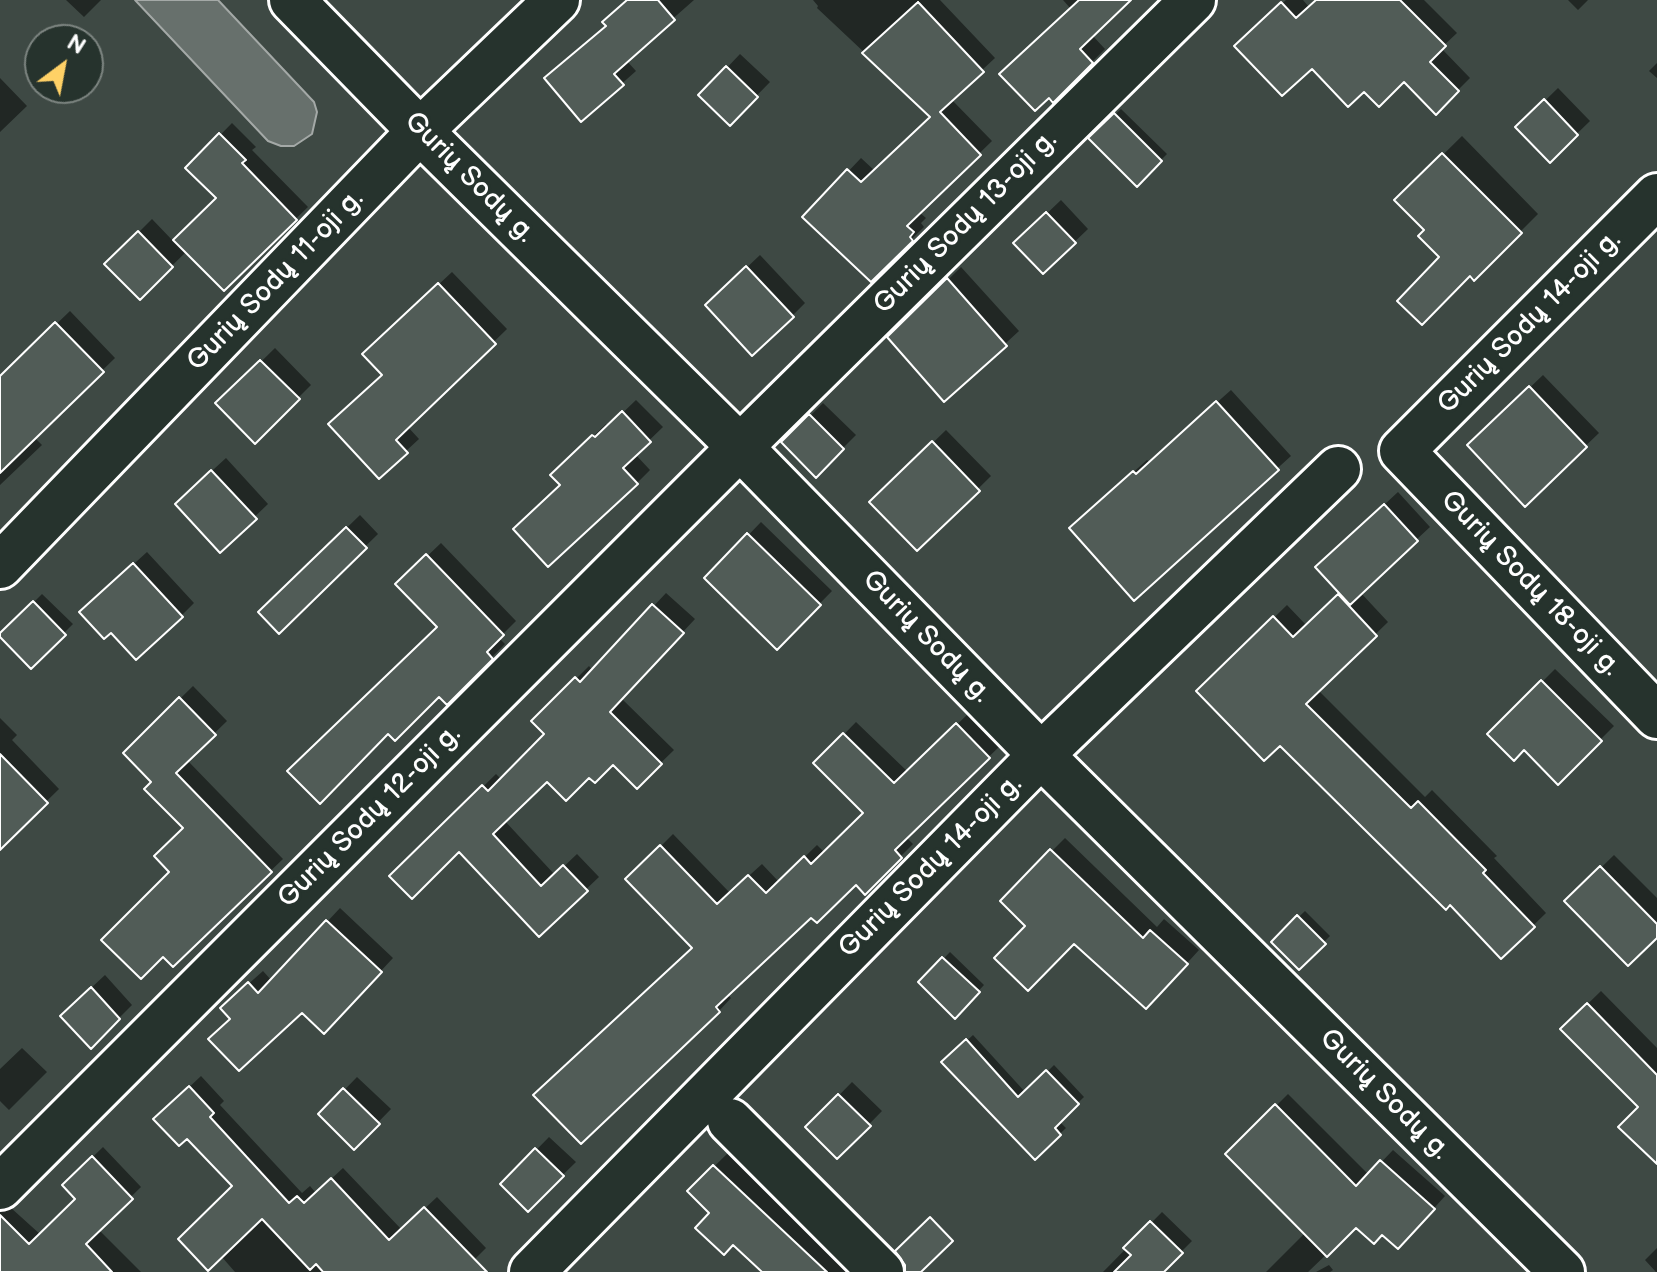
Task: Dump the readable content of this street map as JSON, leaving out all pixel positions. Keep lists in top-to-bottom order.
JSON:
{
  "streets": {
    "street": [
      "Gurių Sodų g.",
      "Gurių Sodų 13-oji g.",
      "Gurių Sodų 11-oji g.",
      "Gurių Sodų 14-oji g.",
      "Gurių Sodų 18-oji g.",
      "Gurių Sodų 12-oji g."
    ]
  },
  "crossings": [
    ["Gurių Sodų g.", "Gurių Sodų 13-oji g."],
    ["Gurių Sodų g.", "Gurių Sodų 11-oji g."],
    ["Gurių Sodų g.", "Gurių Sodų 14-oji g."],
    ["Gurių Sodų g.", "Gurių Sodų 12-oji g."],
    ["Gurių Sodų 13-oji g.", "Gurių Sodų 12-oji g."],
    ["Gurių Sodų 14-oji g.", "Gurių Sodų 18-oji g."]
  ],
  "north": "top right"
}
